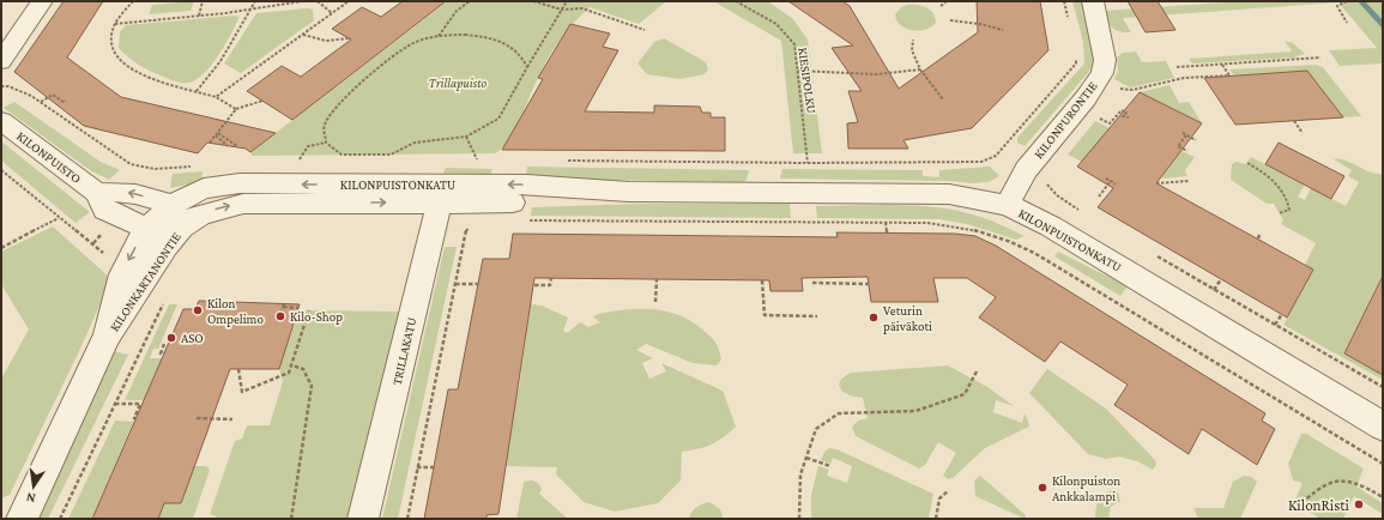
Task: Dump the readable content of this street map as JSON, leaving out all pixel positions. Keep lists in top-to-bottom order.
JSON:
{
  "streets": {
    "street": [
      "KILONPURONTIE",
      "KILONPUISTO",
      "KILONPUISTONKATU",
      "KILONKARTANONTIE",
      "TRILLAKATU"
    ],
    "path": ["KIESIPOLKU"]
  },
  "crossings": [
    ["KILONPURONTIE", "KILONPUISTONKATU"],
    ["KILONPUISTO", "KILONKARTANONTIE"],
    ["KILONPUISTONKATU", "KILONKARTANONTIE"],
    ["KILONPUISTONKATU", "TRILLAKATU"]
  ],
  "parks": ["Trillapuisto"],
  "places": [
    "Kilon Ompelimo",
    "Kilo-Shop",
    "Veturin päiväkoti",
    "ASO",
    "Kilonpuiston Ankkalampi",
    "KilonRisti"
  ],
  "north": "bottom"
}
